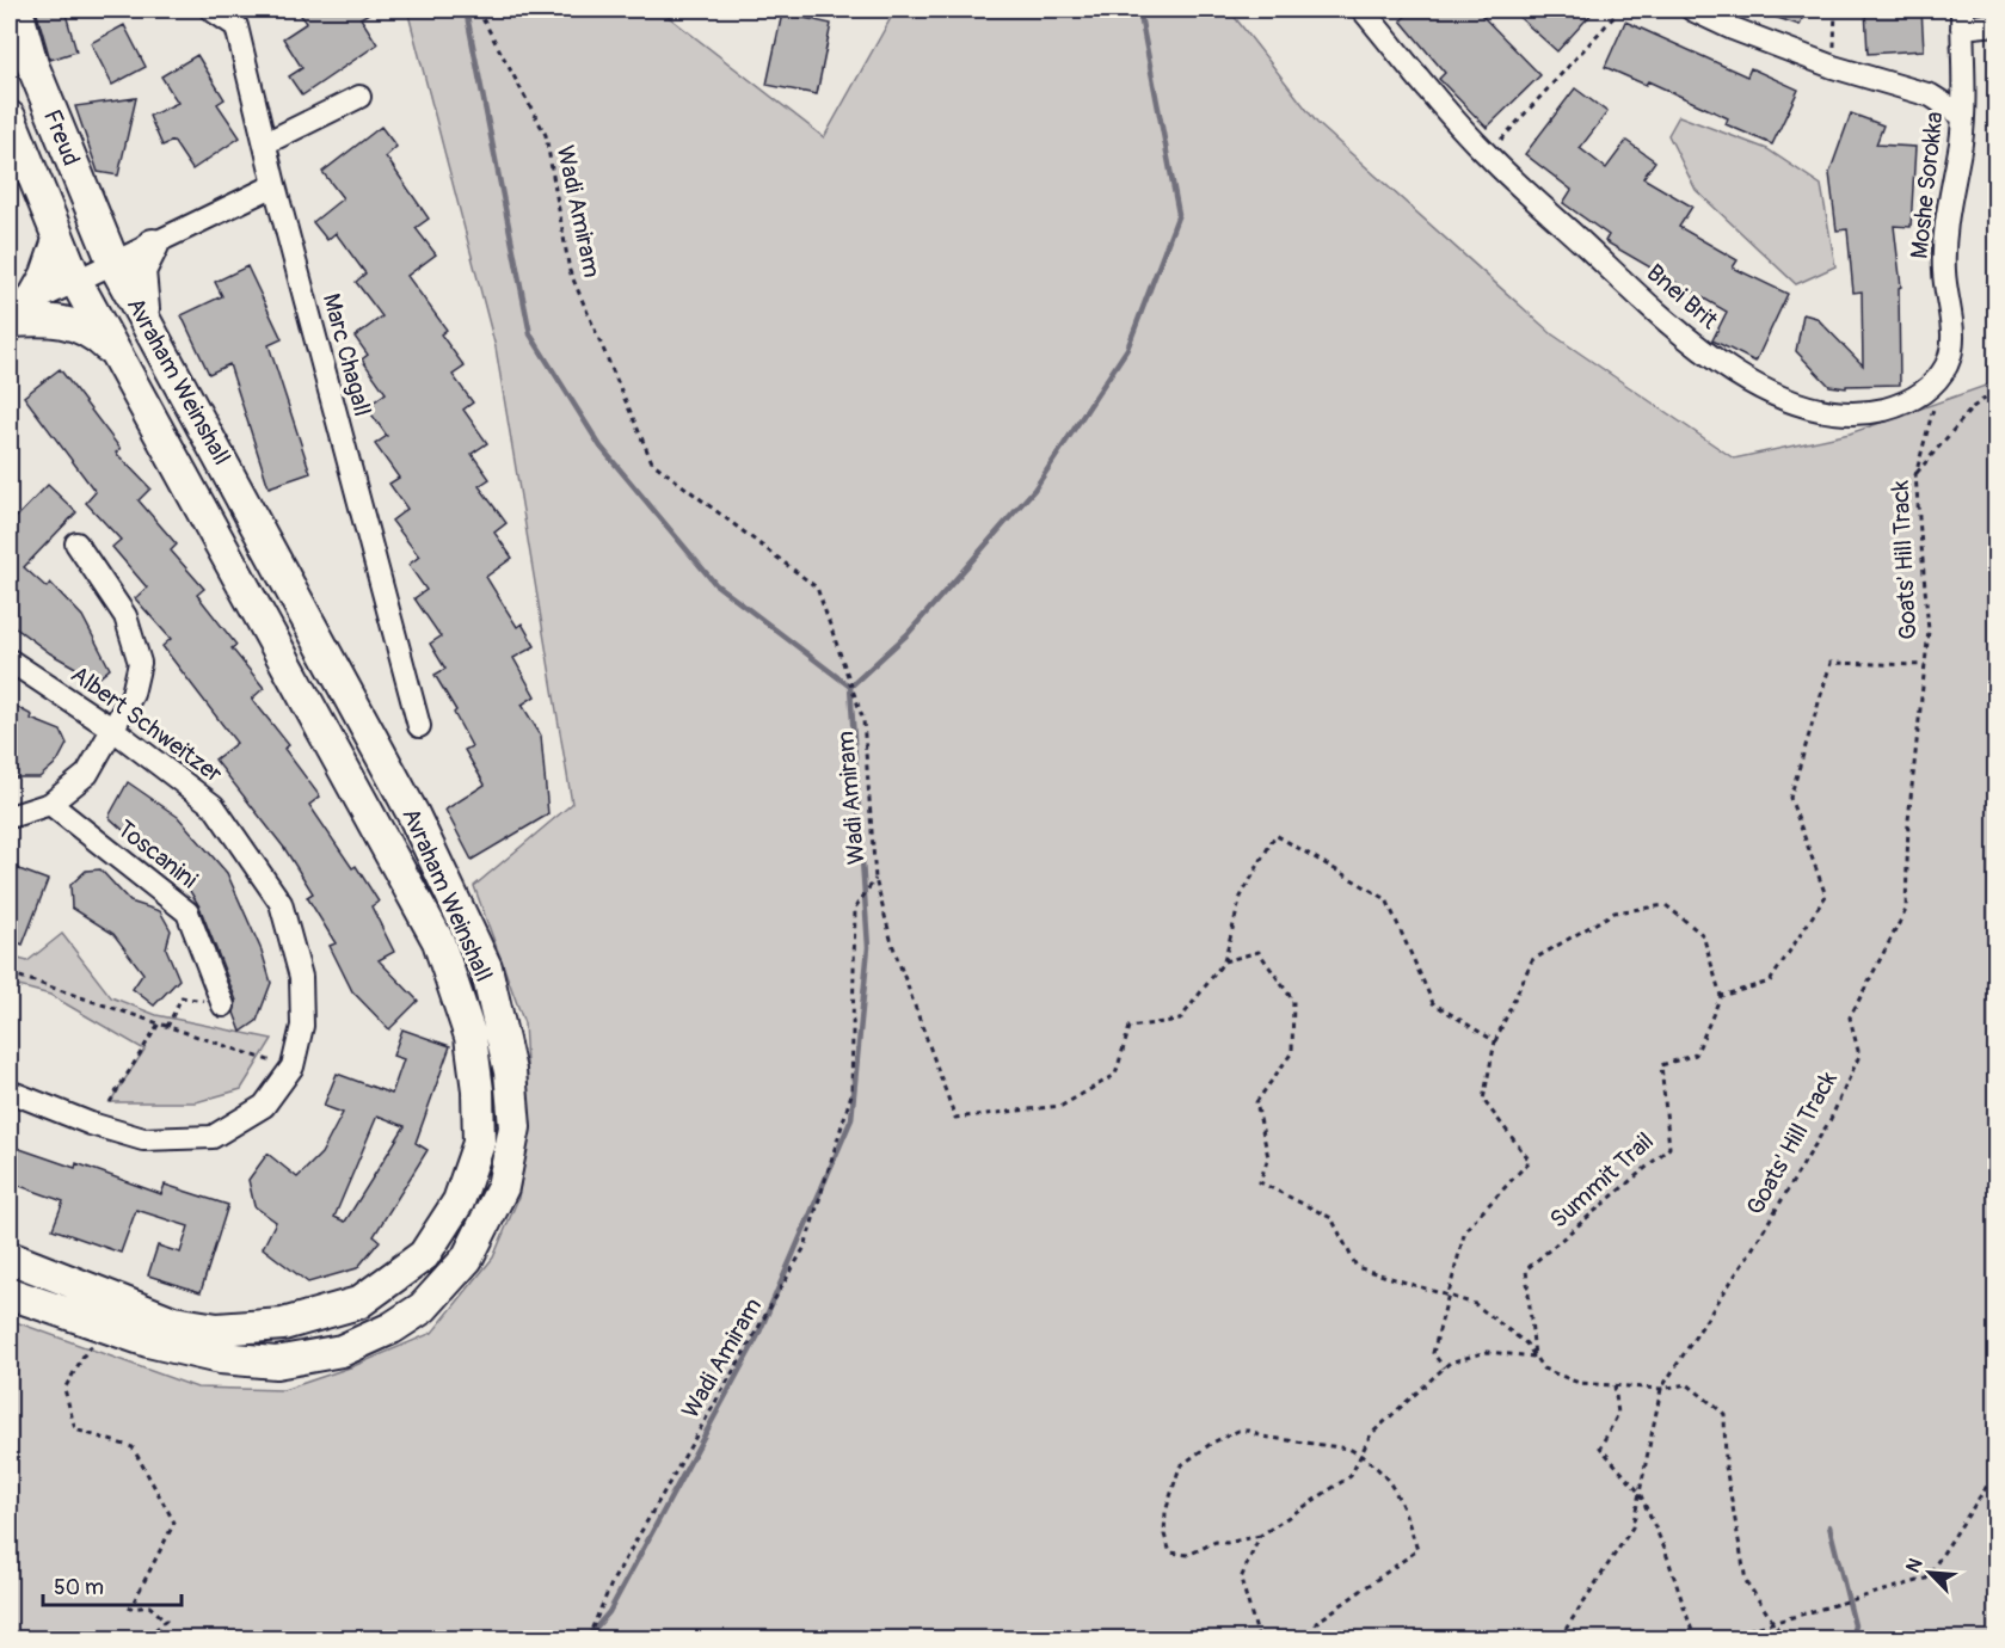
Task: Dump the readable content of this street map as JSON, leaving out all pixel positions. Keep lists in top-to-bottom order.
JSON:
{
  "streets": {
    "main road": ["Freud", "Avraham Weinshall"],
    "street": [
      "Moshe Sorokka",
      "Bnei Brit",
      "Marc Chagall",
      "Albert Schweitzer",
      "Toscanini"
    ],
    "path": ["Wadi Amiram", "Goats' Hill Track", "Summit Trail"]
  },
  "crossings": [
    ["Freud", "Avraham Weinshall"],
    ["Moshe Sorokka", "Bnei Brit"],
    ["Moshe Sorokka", "Goats' Hill Track"],
    ["Bnei Brit", "Goats' Hill Track"]
  ],
  "scale_bar": "50 m",
  "north": "top left"
}
